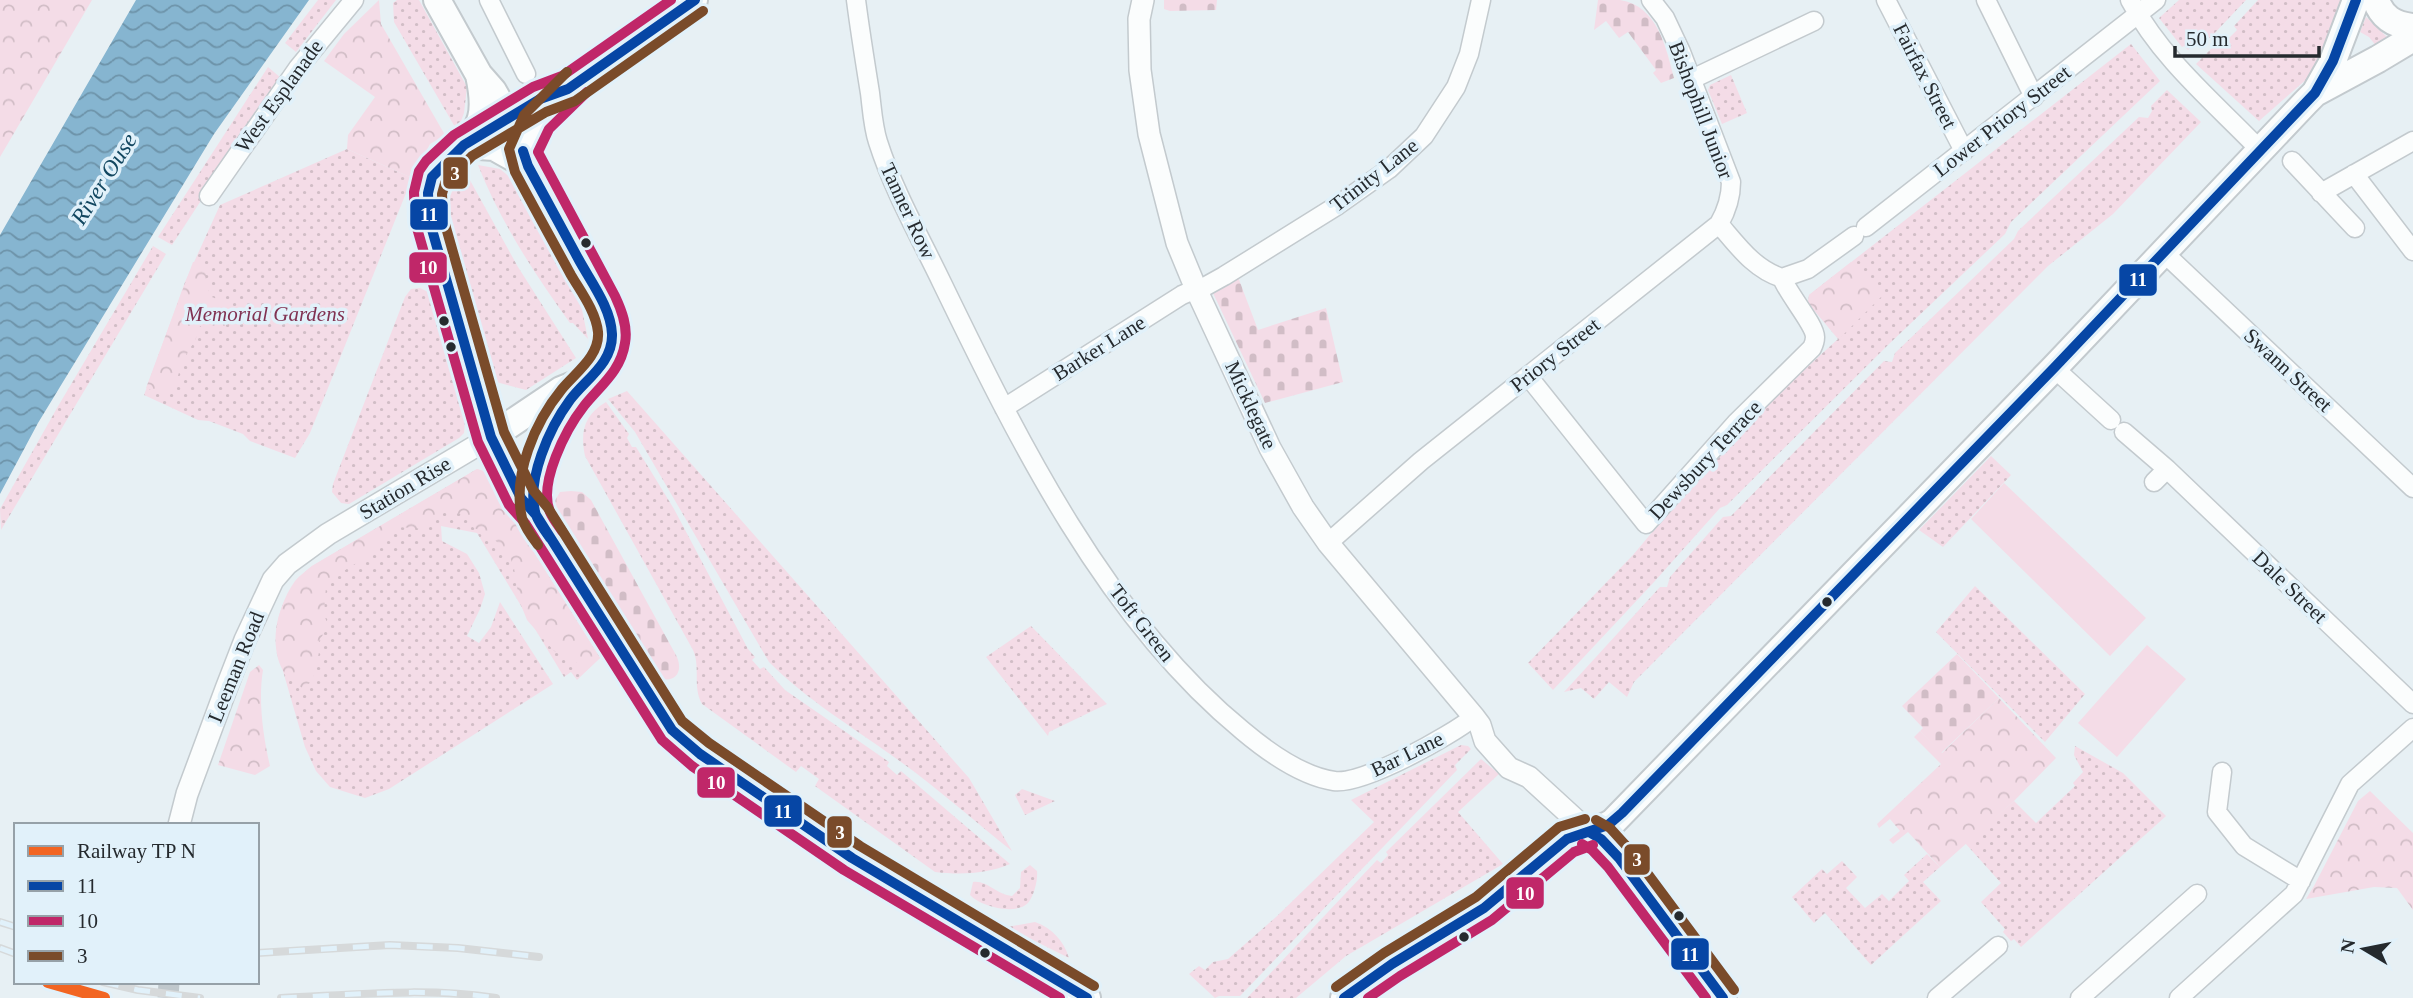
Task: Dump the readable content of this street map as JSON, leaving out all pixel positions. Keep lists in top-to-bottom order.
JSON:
{
  "streets": {
    "main road": ["Station Rise"],
    "street": [
      "Fairfax Street",
      "West Esplanade",
      "Bishophill Junior",
      "Lower Priory Street",
      "Trinity Lane",
      "Tanner Row",
      "Barker Lane",
      "Priory Street",
      "Swann Street",
      "Micklegate",
      "Dewsbury Terrace",
      "Dale Street",
      "Toft Green",
      "Leeman Road",
      "Bar Lane"
    ]
  },
  "crossings": [
    ["Fairfax Street", "Lower Priory Street"],
    ["Bishophill Junior", "Priory Street"],
    ["Lower Priory Street", "Dewsbury Terrace"],
    ["Trinity Lane", "Barker Lane"],
    ["Trinity Lane", "Micklegate"],
    ["Tanner Row", "Barker Lane"],
    ["Tanner Row", "Toft Green"],
    ["Barker Lane", "Micklegate"],
    ["Barker Lane", "Toft Green"],
    ["Priory Street", "Micklegate"],
    ["Priory Street", "Dewsbury Terrace"],
    ["Micklegate", "Bar Lane"],
    ["Station Rise", "Leeman Road"],
    ["Toft Green", "Bar Lane"]
  ],
  "water": ["River Ouse"],
  "parks": ["Memorial Gardens"],
  "lines": ["transit line 11", "transit line 10", "transit line 3"],
  "legend": [
    "Railway TP N",
    "11",
    "10",
    "3"
  ],
  "scale_bar": "50 m",
  "north": "left"
}
